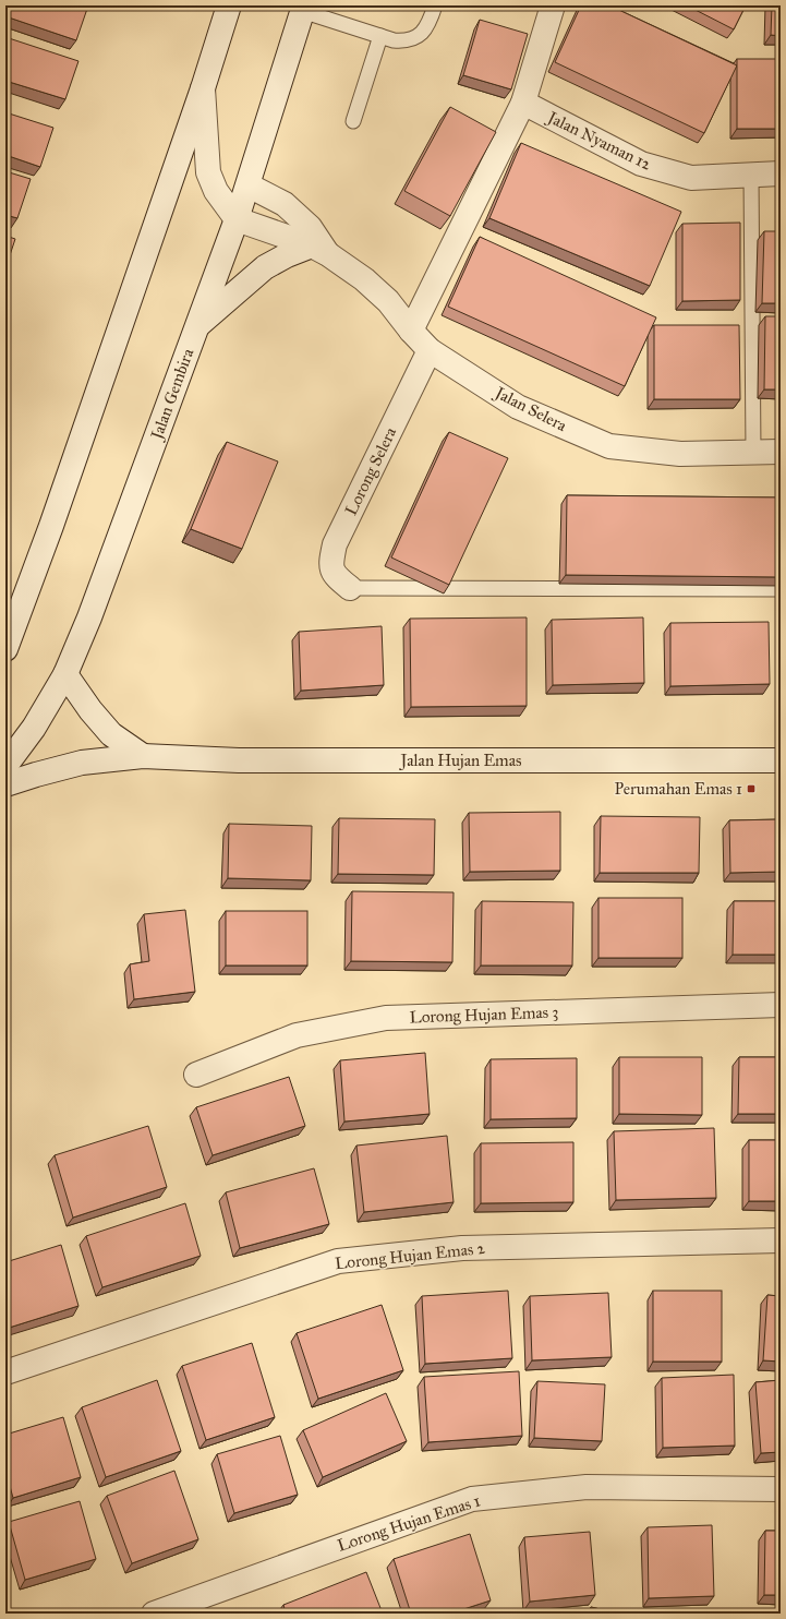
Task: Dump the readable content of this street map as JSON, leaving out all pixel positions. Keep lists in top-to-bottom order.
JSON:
{
  "streets": {
    "street": [
      "Jalan Nyaman 12",
      "Jalan Gembira",
      "Jalan Selera",
      "Lorong Selera",
      "Jalan Hujan Emas",
      "Lorong Hujan Emas 3",
      "Lorong Hujan Emas 2",
      "Lorong Hujan Emas 1"
    ]
  },
  "crossings": [
    ["Jalan Gembira", "Jalan Selera"],
    ["Jalan Selera", "Lorong Selera"]
  ],
  "places": {
    "transit": ["Perumahan Emas 1"]
  }
}
